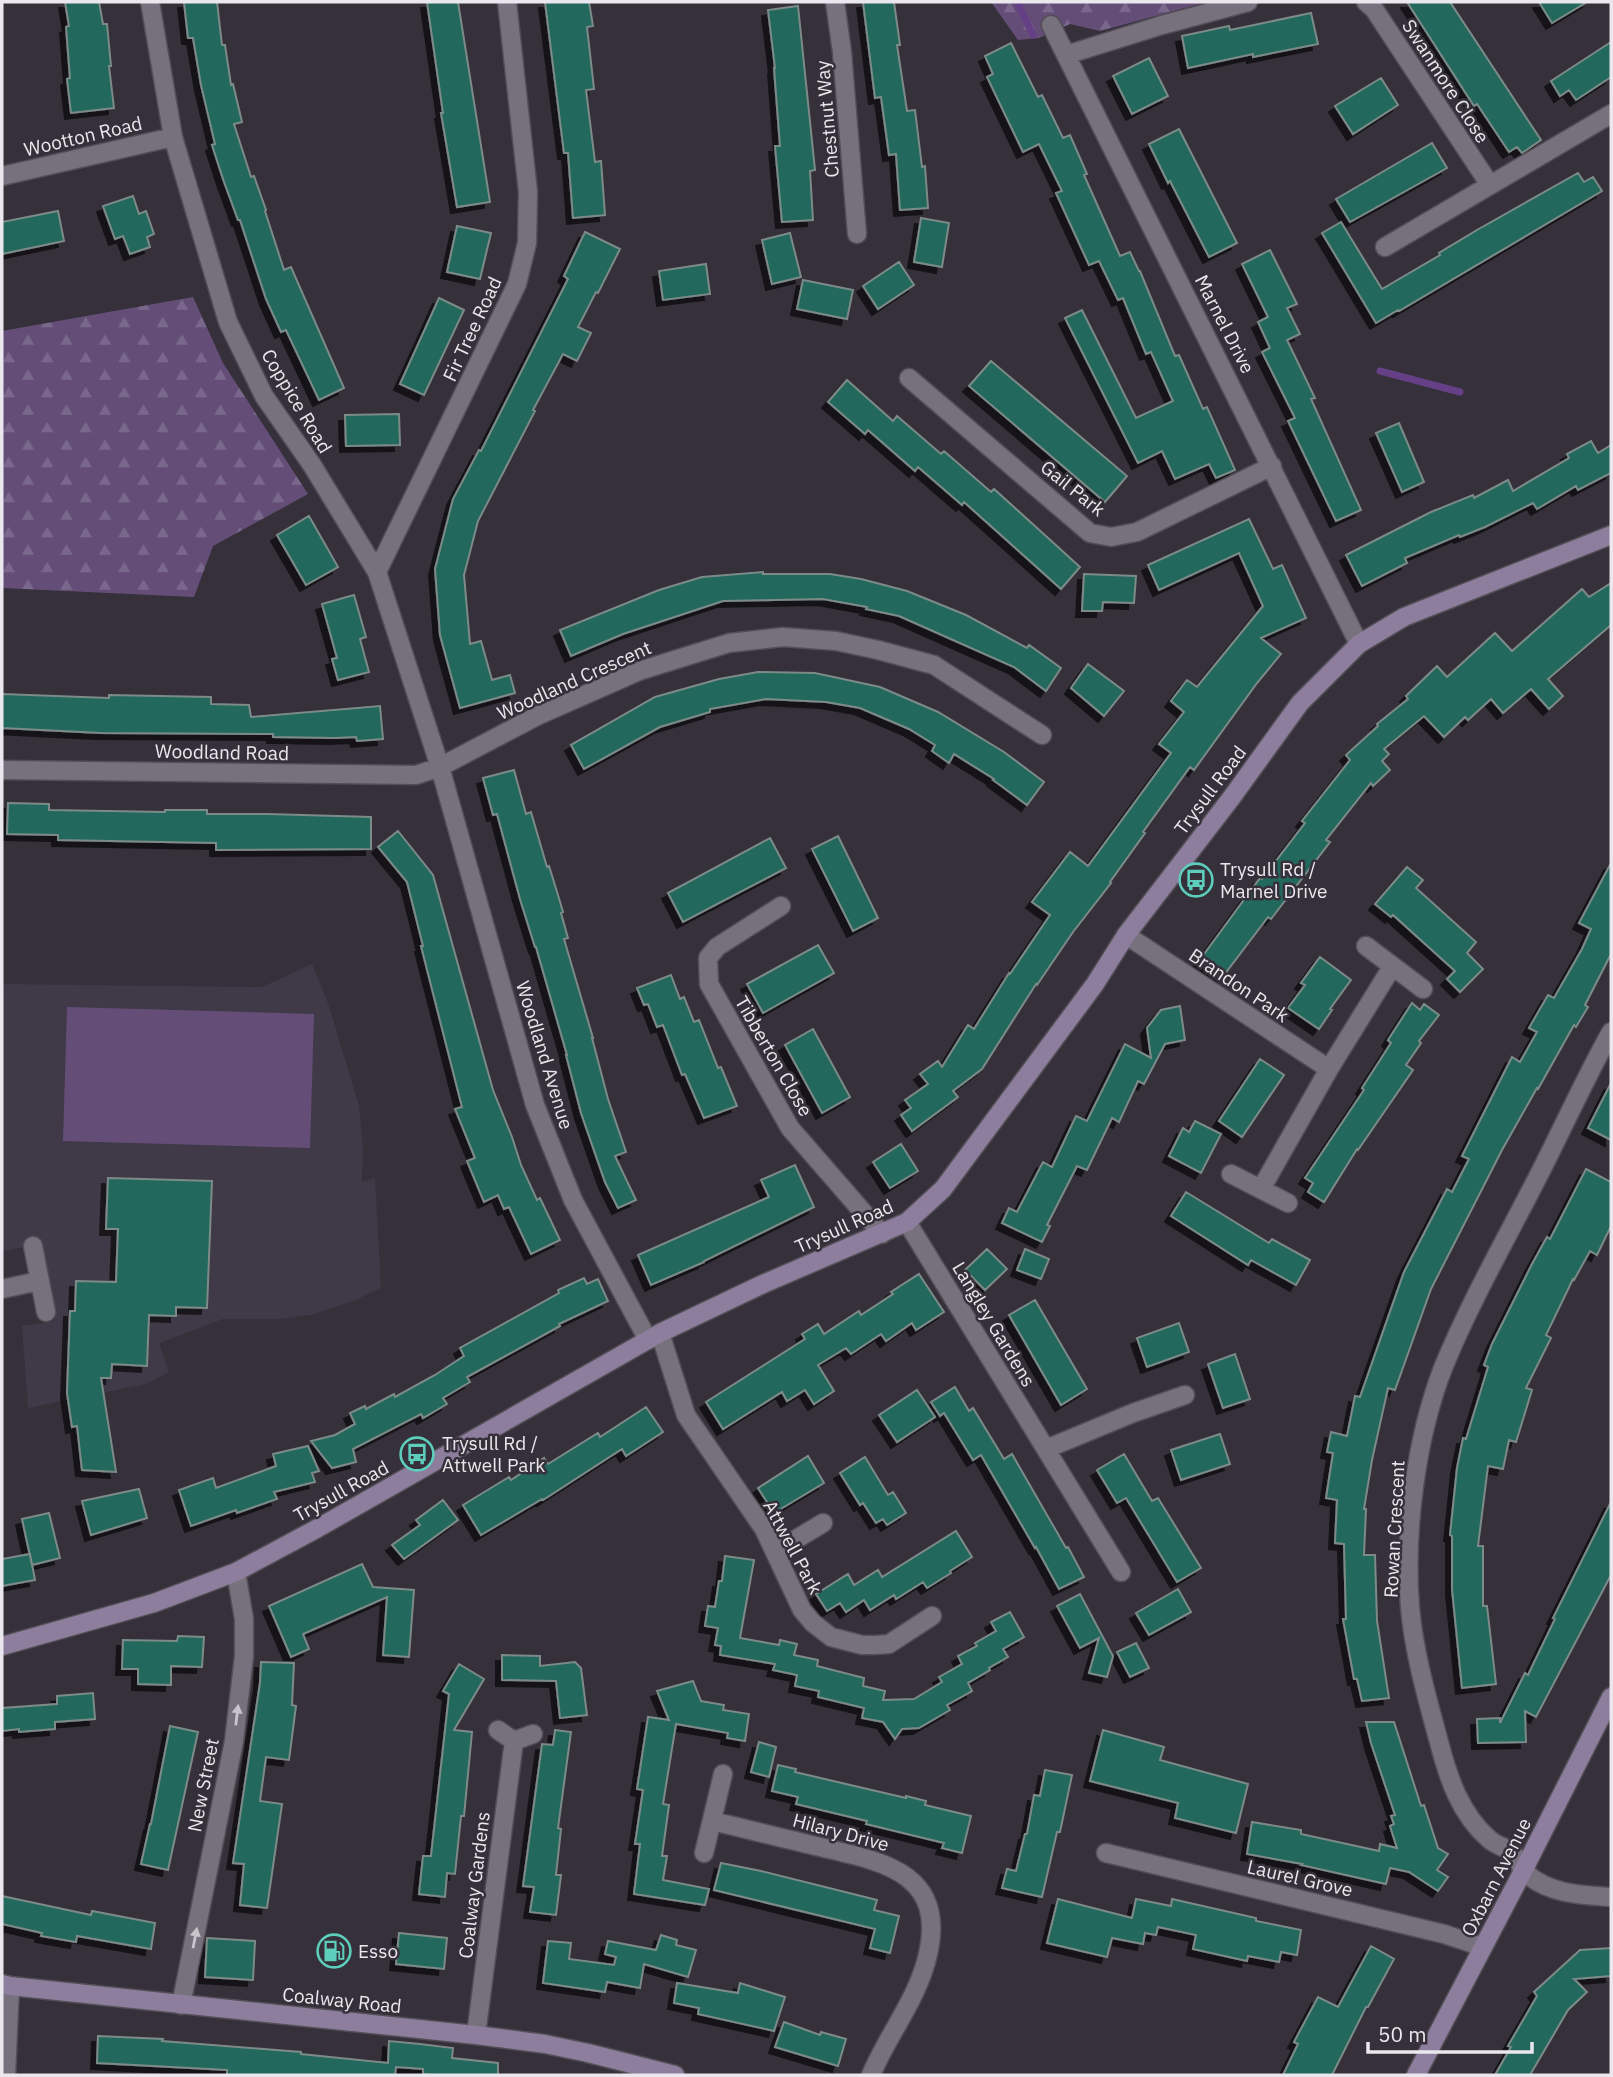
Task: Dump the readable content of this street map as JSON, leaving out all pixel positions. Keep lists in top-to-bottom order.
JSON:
{
  "streets": {
    "street": [
      "Swanmore Close",
      "Chestnut Way",
      "Wootton Road",
      "Marnel Drive",
      "Fir Tree Road",
      "Coppice Road",
      "Gail Park",
      "Woodland Crescent",
      "Woodland Road",
      "Trysull Road",
      "Brandon Park",
      "Woodland Avenue",
      "Tibberton Close",
      "Langley Gardens",
      "Rowan Crescent",
      "Attwell Park",
      "New Street",
      "Hilary Drive",
      "Oxbarn Avenue",
      "Laurel Grove",
      "Coalway Gardens",
      "Coalway Road"
    ]
  },
  "crossings": [
    ["Wootton Road", "Coppice Road"],
    ["Marnel Drive", "Gail Park"],
    ["Marnel Drive", "Trysull Road"],
    ["Fir Tree Road", "Coppice Road"],
    ["Coppice Road", "Woodland Crescent"],
    ["Coppice Road", "Woodland Road"],
    ["Coppice Road", "Woodland Avenue"],
    ["Woodland Crescent", "Woodland Road"],
    ["Woodland Crescent", "Woodland Avenue"],
    ["Woodland Road", "Woodland Avenue"],
    ["Trysull Road", "Brandon Park"],
    ["Trysull Road", "Woodland Avenue"],
    ["Trysull Road", "Tibberton Close"],
    ["Trysull Road", "Langley Gardens"],
    ["Trysull Road", "Attwell Park"],
    ["Trysull Road", "New Street"],
    ["Woodland Avenue", "Attwell Park"],
    ["Rowan Crescent", "Oxbarn Avenue"],
    ["New Street", "Coalway Road"],
    ["Oxbarn Avenue", "Laurel Grove"],
    ["Coalway Gardens", "Coalway Road"]
  ],
  "one_way": ["New Street"],
  "places": {
    "bus stop": ["Trysull Rd / Marnel Drive", "Trysull Rd / Attwell Park"],
    "fuel station": ["Esso"]
  },
  "scale_bar": "50 m"
}
